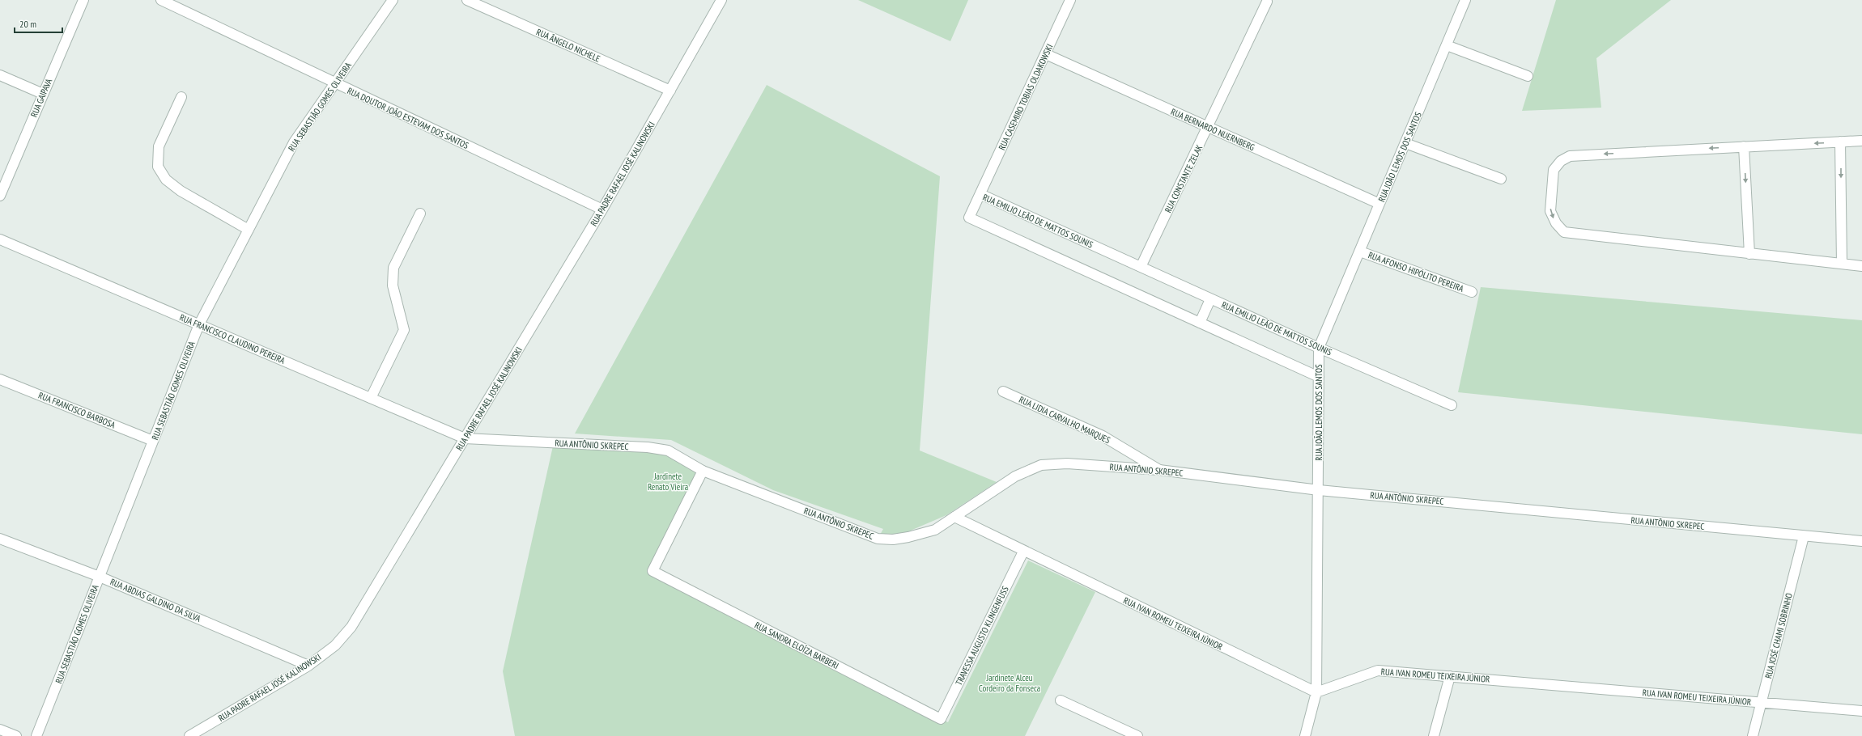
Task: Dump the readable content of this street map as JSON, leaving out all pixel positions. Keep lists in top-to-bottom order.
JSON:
{
  "streets": {
    "street": [
      "RUA ÂNGELO NICHELE",
      "RUA CASEMIRO TOBIAS OLDAKOWSKI",
      "RUA GAIPAVA",
      "RUA SEBASTIÃO GOMES OLIVEIRA",
      "RUA DOUTOR JOÃO ESTEVAM DOS SANTOS",
      "RUA BERNARDO NUERNBERG",
      "RUA JOÃO LEMOS DOS SANTOS",
      "RUA PADRE RAFAEL JOSÉ KALINOWSKI",
      "RUA CONSTANTE ZELAK",
      "RUA EMILIO LEÃO DE MATTOS SOUNIS",
      "RUA AFONSO HIPÓLITO PEREIRA",
      "RUA FRANCISCO CLAUDINO PEREIRA",
      "RUA FRANCISCO BARBOSA",
      "RUA LIDIA CARVALHO MARQUES",
      "RUA ANTÔNIO SKREPEC",
      "RUA ABDIAS GALDINO DA SILVA",
      "RUA IVAN ROMEU TEIXEIRA JÚNIOR",
      "TRAVESSA AUGUSTO KLINGENFUSS",
      "RUA JOSÉ CHAMI SOBRINHO",
      "RUA SANDRA ELOÍZA BARBERI"
    ]
  },
  "crossings": [
    ["RUA ÂNGELO NICHELE", "RUA PADRE RAFAEL JOSÉ KALINOWSKI"],
    ["RUA CASEMIRO TOBIAS OLDAKOWSKI", "RUA BERNARDO NUERNBERG"],
    ["RUA CASEMIRO TOBIAS OLDAKOWSKI", "RUA EMILIO LEÃO DE MATTOS SOUNIS"],
    ["RUA SEBASTIÃO GOMES OLIVEIRA", "RUA DOUTOR JOÃO ESTEVAM DOS SANTOS"],
    ["RUA SEBASTIÃO GOMES OLIVEIRA", "RUA FRANCISCO CLAUDINO PEREIRA"],
    ["RUA SEBASTIÃO GOMES OLIVEIRA", "RUA FRANCISCO BARBOSA"],
    ["RUA SEBASTIÃO GOMES OLIVEIRA", "RUA ABDIAS GALDINO DA SILVA"],
    ["RUA DOUTOR JOÃO ESTEVAM DOS SANTOS", "RUA PADRE RAFAEL JOSÉ KALINOWSKI"],
    ["RUA BERNARDO NUERNBERG", "RUA JOÃO LEMOS DOS SANTOS"],
    ["RUA BERNARDO NUERNBERG", "RUA CONSTANTE ZELAK"],
    ["RUA JOÃO LEMOS DOS SANTOS", "RUA EMILIO LEÃO DE MATTOS SOUNIS"],
    ["RUA JOÃO LEMOS DOS SANTOS", "RUA AFONSO HIPÓLITO PEREIRA"],
    ["RUA JOÃO LEMOS DOS SANTOS", "RUA ANTÔNIO SKREPEC"],
    ["RUA JOÃO LEMOS DOS SANTOS", "RUA IVAN ROMEU TEIXEIRA JÚNIOR"],
    ["RUA PADRE RAFAEL JOSÉ KALINOWSKI", "RUA FRANCISCO CLAUDINO PEREIRA"],
    ["RUA PADRE RAFAEL JOSÉ KALINOWSKI", "RUA ANTÔNIO SKREPEC"],
    ["RUA PADRE RAFAEL JOSÉ KALINOWSKI", "RUA ABDIAS GALDINO DA SILVA"],
    ["RUA CONSTANTE ZELAK", "RUA EMILIO LEÃO DE MATTOS SOUNIS"],
    ["RUA FRANCISCO CLAUDINO PEREIRA", "RUA ANTÔNIO SKREPEC"],
    ["RUA LIDIA CARVALHO MARQUES", "RUA ANTÔNIO SKREPEC"],
    ["RUA ANTÔNIO SKREPEC", "RUA IVAN ROMEU TEIXEIRA JÚNIOR"],
    ["RUA ANTÔNIO SKREPEC", "RUA JOSÉ CHAMI SOBRINHO"],
    ["RUA ANTÔNIO SKREPEC", "RUA SANDRA ELOÍZA BARBERI"],
    ["RUA IVAN ROMEU TEIXEIRA JÚNIOR", "TRAVESSA AUGUSTO KLINGENFUSS"],
    ["RUA IVAN ROMEU TEIXEIRA JÚNIOR", "RUA JOSÉ CHAMI SOBRINHO"],
    ["TRAVESSA AUGUSTO KLINGENFUSS", "RUA SANDRA ELOÍZA BARBERI"]
  ],
  "parks": ["Jardinete Renato Vieira", "Jardinete Alceu Cordeiro da Fonseca"],
  "scale_bar": "20 m"
}
